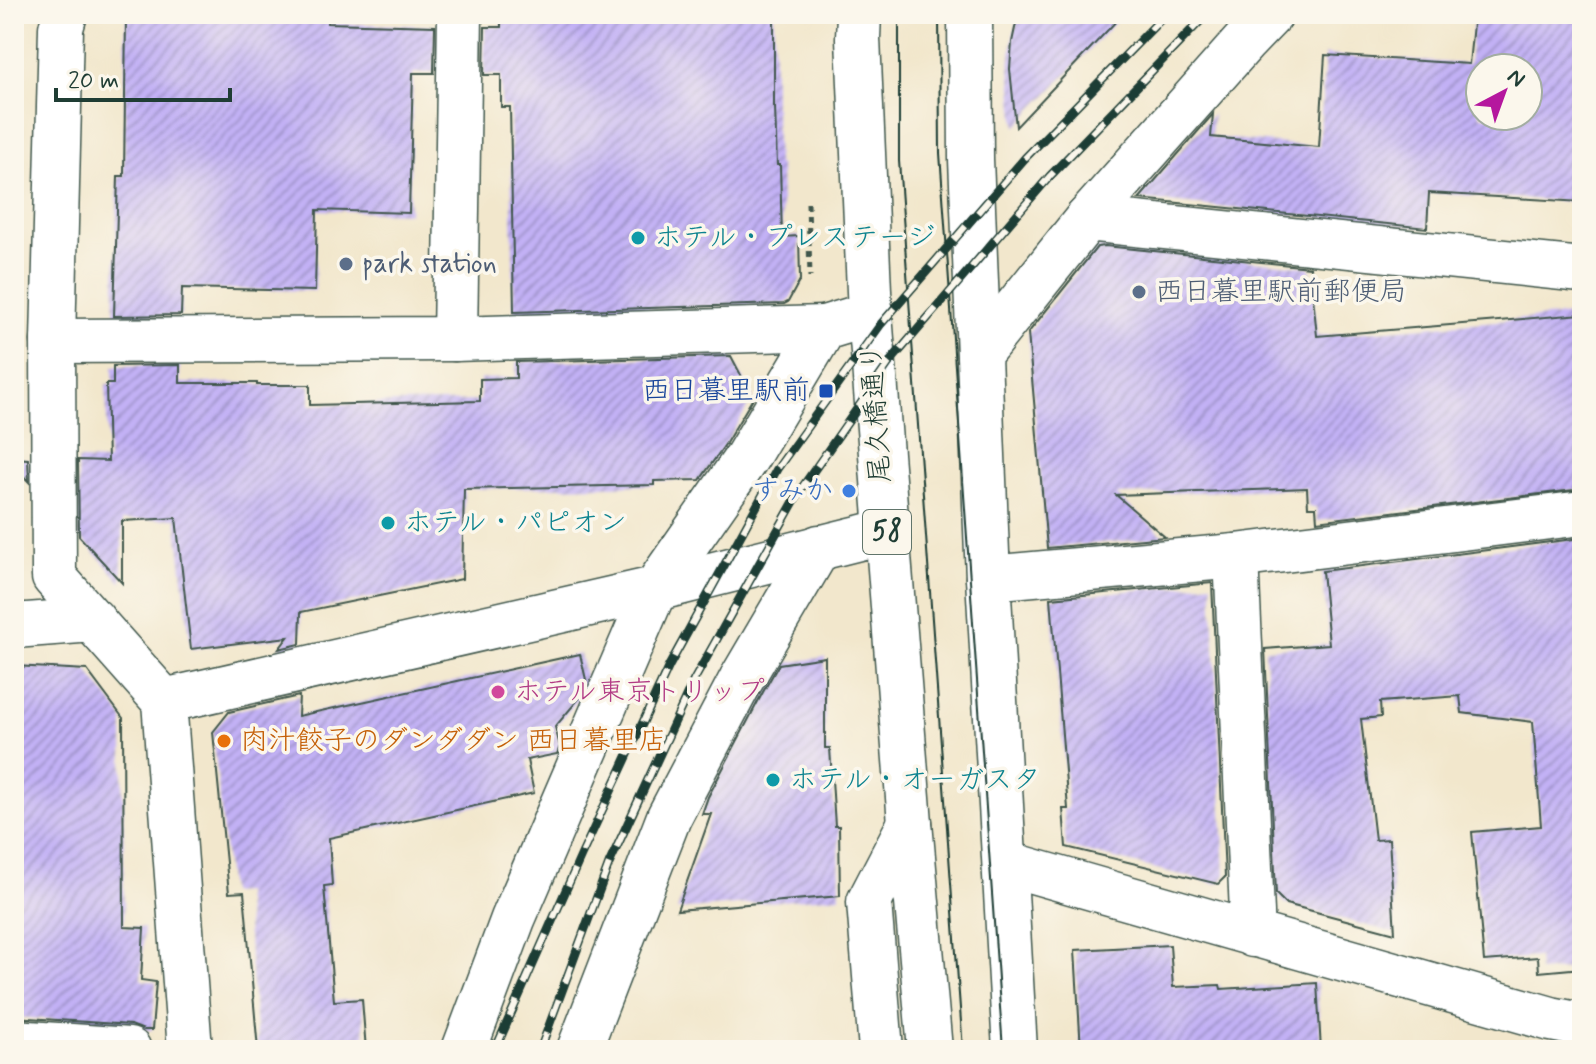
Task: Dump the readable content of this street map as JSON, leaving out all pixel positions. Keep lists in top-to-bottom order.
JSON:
{
  "streets": {
    "street": ["尾久橋通り", "58"]
  },
  "places": {
    "other": [
      "ホテル・プレステージ",
      "park station",
      "西日暮里駅前郵便局",
      "すみか",
      "ホテル・パピオン",
      "ホテル東京トリップ",
      "肉汁餃子のダンダダン 西日暮里店",
      "ホテル・オーガスタ"
    ],
    "transit": ["西日暮里駅前"]
  },
  "scale_bar": "20 m",
  "north": "top right"
}
